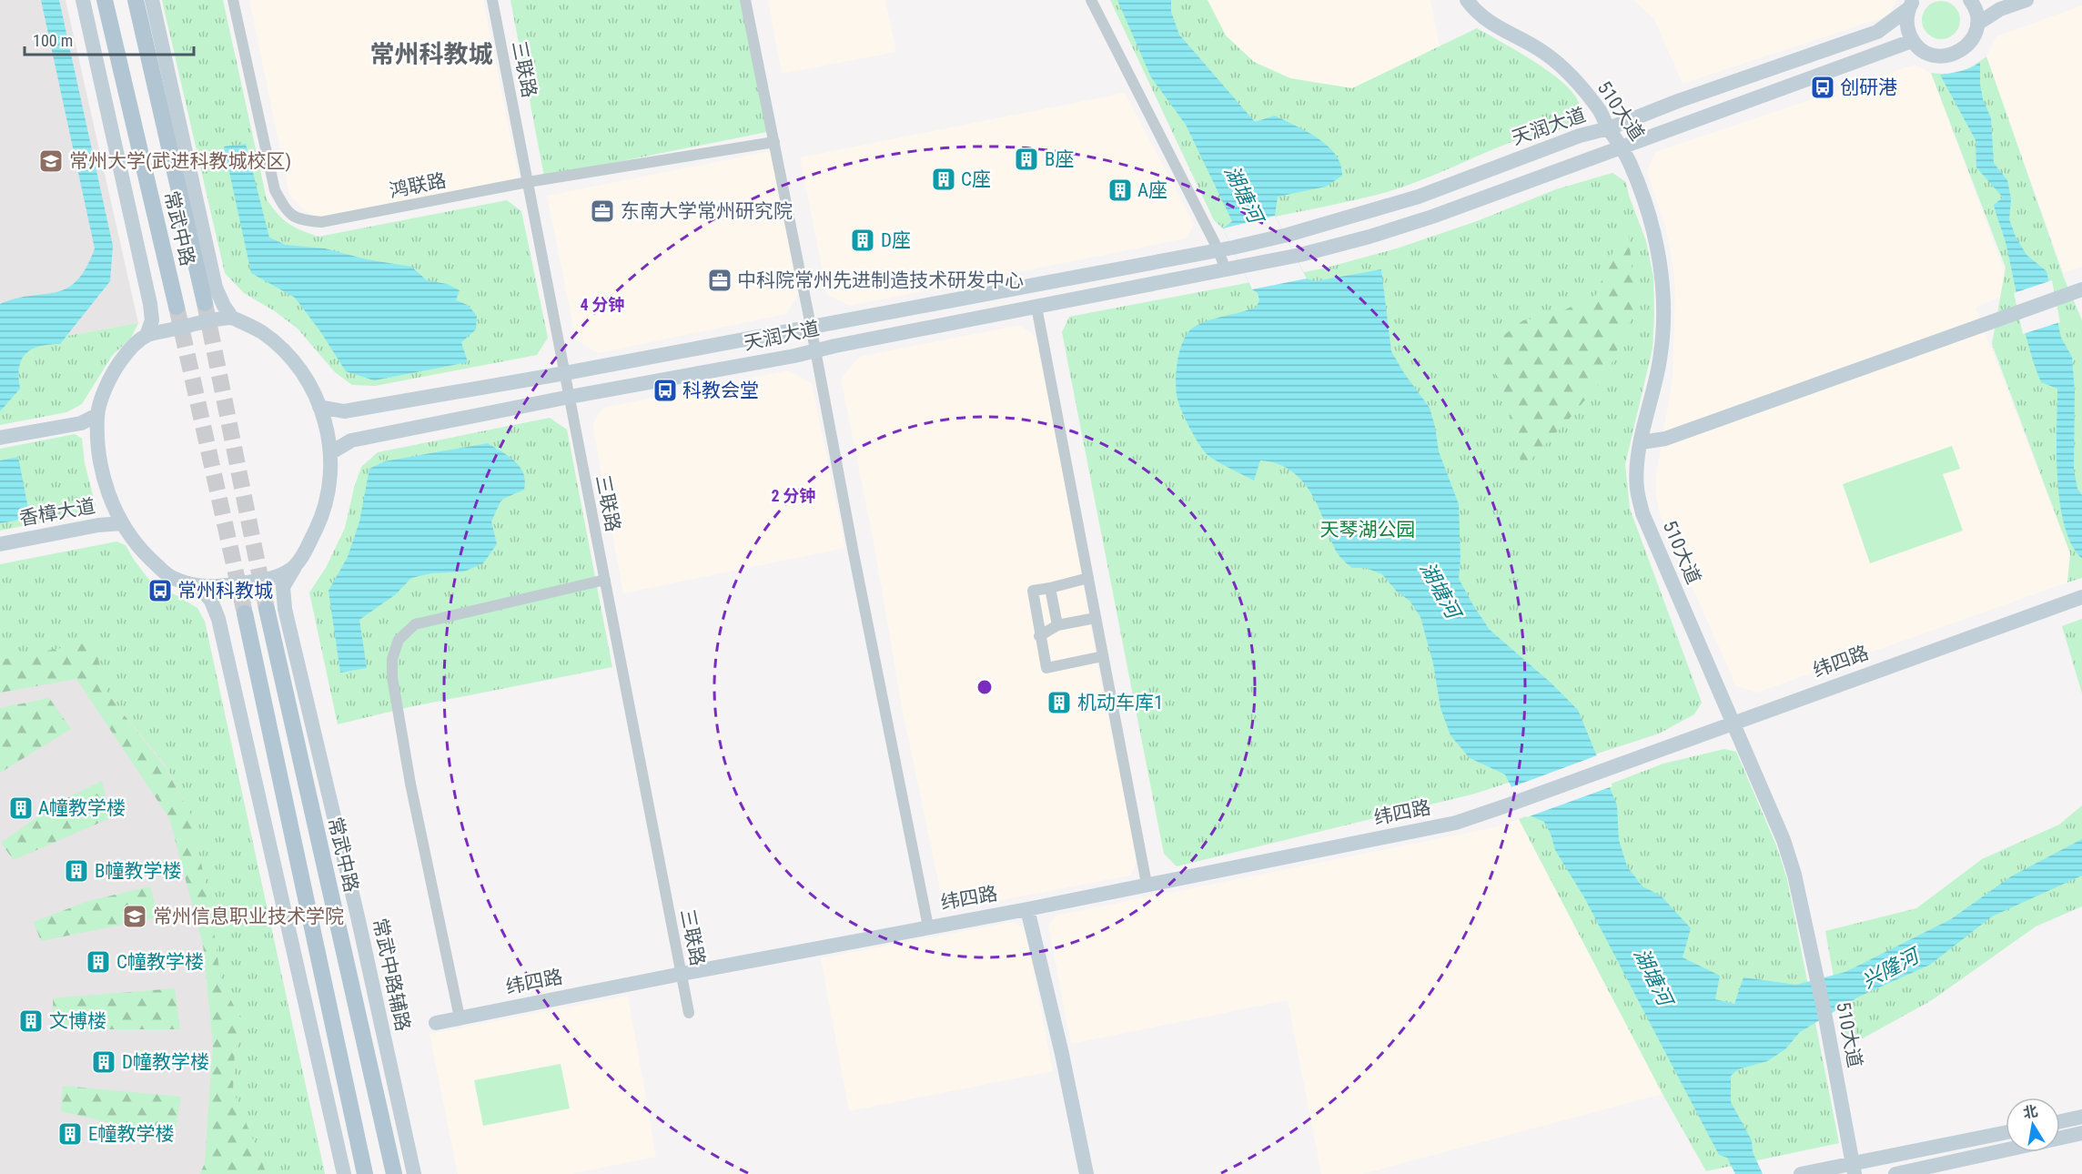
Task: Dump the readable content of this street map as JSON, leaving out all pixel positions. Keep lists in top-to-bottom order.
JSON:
{
  "streets": {
    "main road": ["常武中路"],
    "street": [
      "三联路",
      "510大道",
      "天润大道",
      "鸿联路",
      "香樟大道",
      "纬四路",
      "常武中路辅路"
    ]
  },
  "crossings": [
    ["三联路", "天润大道"],
    ["三联路", "鸿联路"],
    ["三联路", "纬四路"],
    ["510大道", "天润大道"],
    ["510大道", "纬四路"],
    ["天润大道", "常武中路辅路"]
  ],
  "districts": ["常州科教城"],
  "water": ["湖塘河", "兴隆河"],
  "parks": ["天琴湖公园"],
  "places": {
    "bus stop": ["创研港", "科教会堂", "常州科教城"],
    "building": [
      "B座",
      "C座",
      "A座",
      "D座",
      "机动车库1",
      "A幢教学楼",
      "B幢教学楼",
      "C幢教学楼",
      "文博楼",
      "D幢教学楼",
      "E幢教学楼"
    ],
    "school or university": ["常州大学(武进科教城校区)", "常州信息职业技术学院"],
    "office": ["东南大学常州研究院", "中科院常州先进制造技术研发中心"]
  },
  "scale_bar": "100 m",
  "north": "top",
  "rings": ["4 分钟", "2 分钟"]
}
